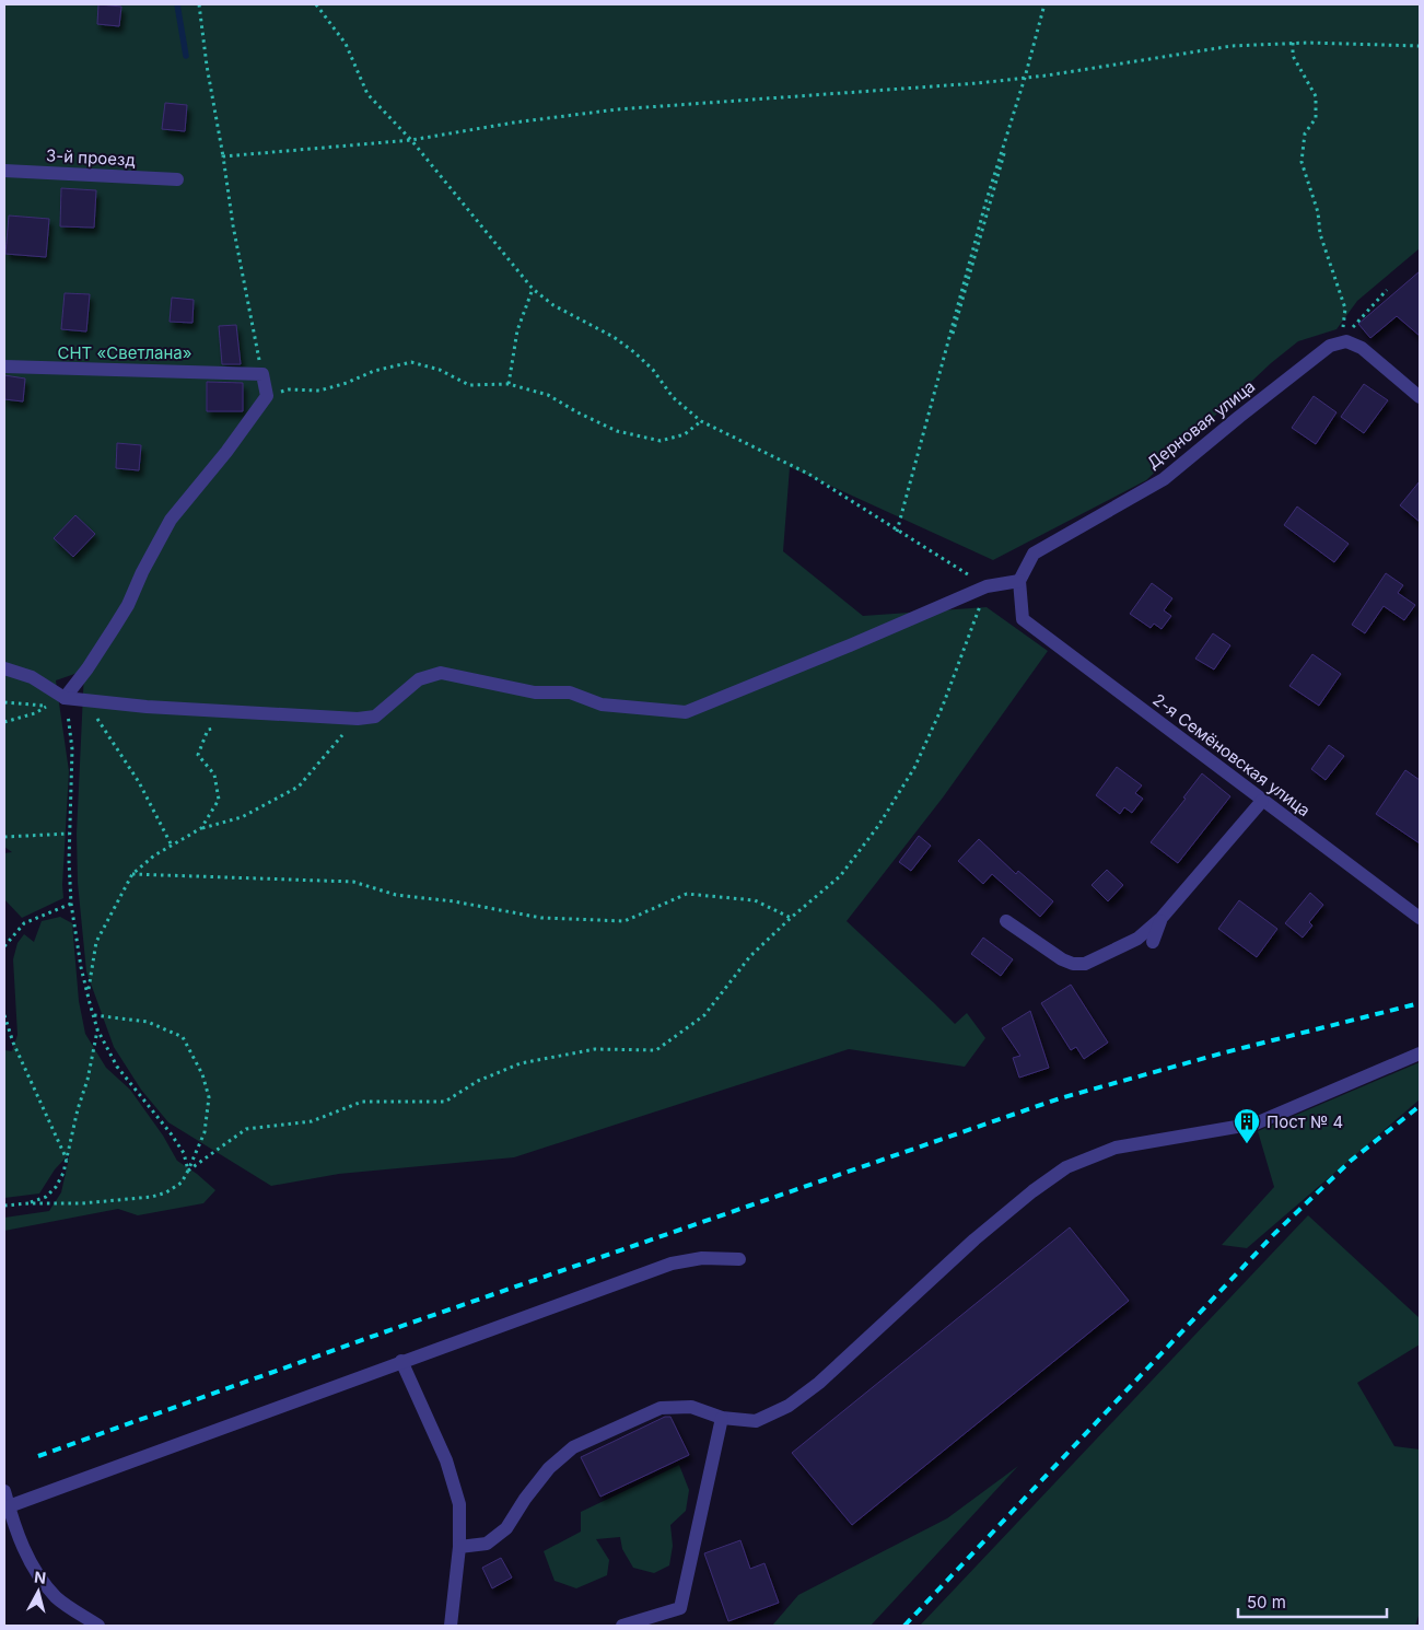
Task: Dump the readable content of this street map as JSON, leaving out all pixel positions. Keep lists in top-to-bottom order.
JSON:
{
  "streets": {
    "street": ["3-й проезд", "Дерновая улица", "2-я Семёновская улица"]
  },
  "crossings": [
    ["Дерновая улица", "2-я Семёновская улица"]
  ],
  "parks": ["СНТ «Светлана»"],
  "places": {
    "building": ["Пост № 4"]
  },
  "scale_bar": "50 m",
  "north": "top"
}
